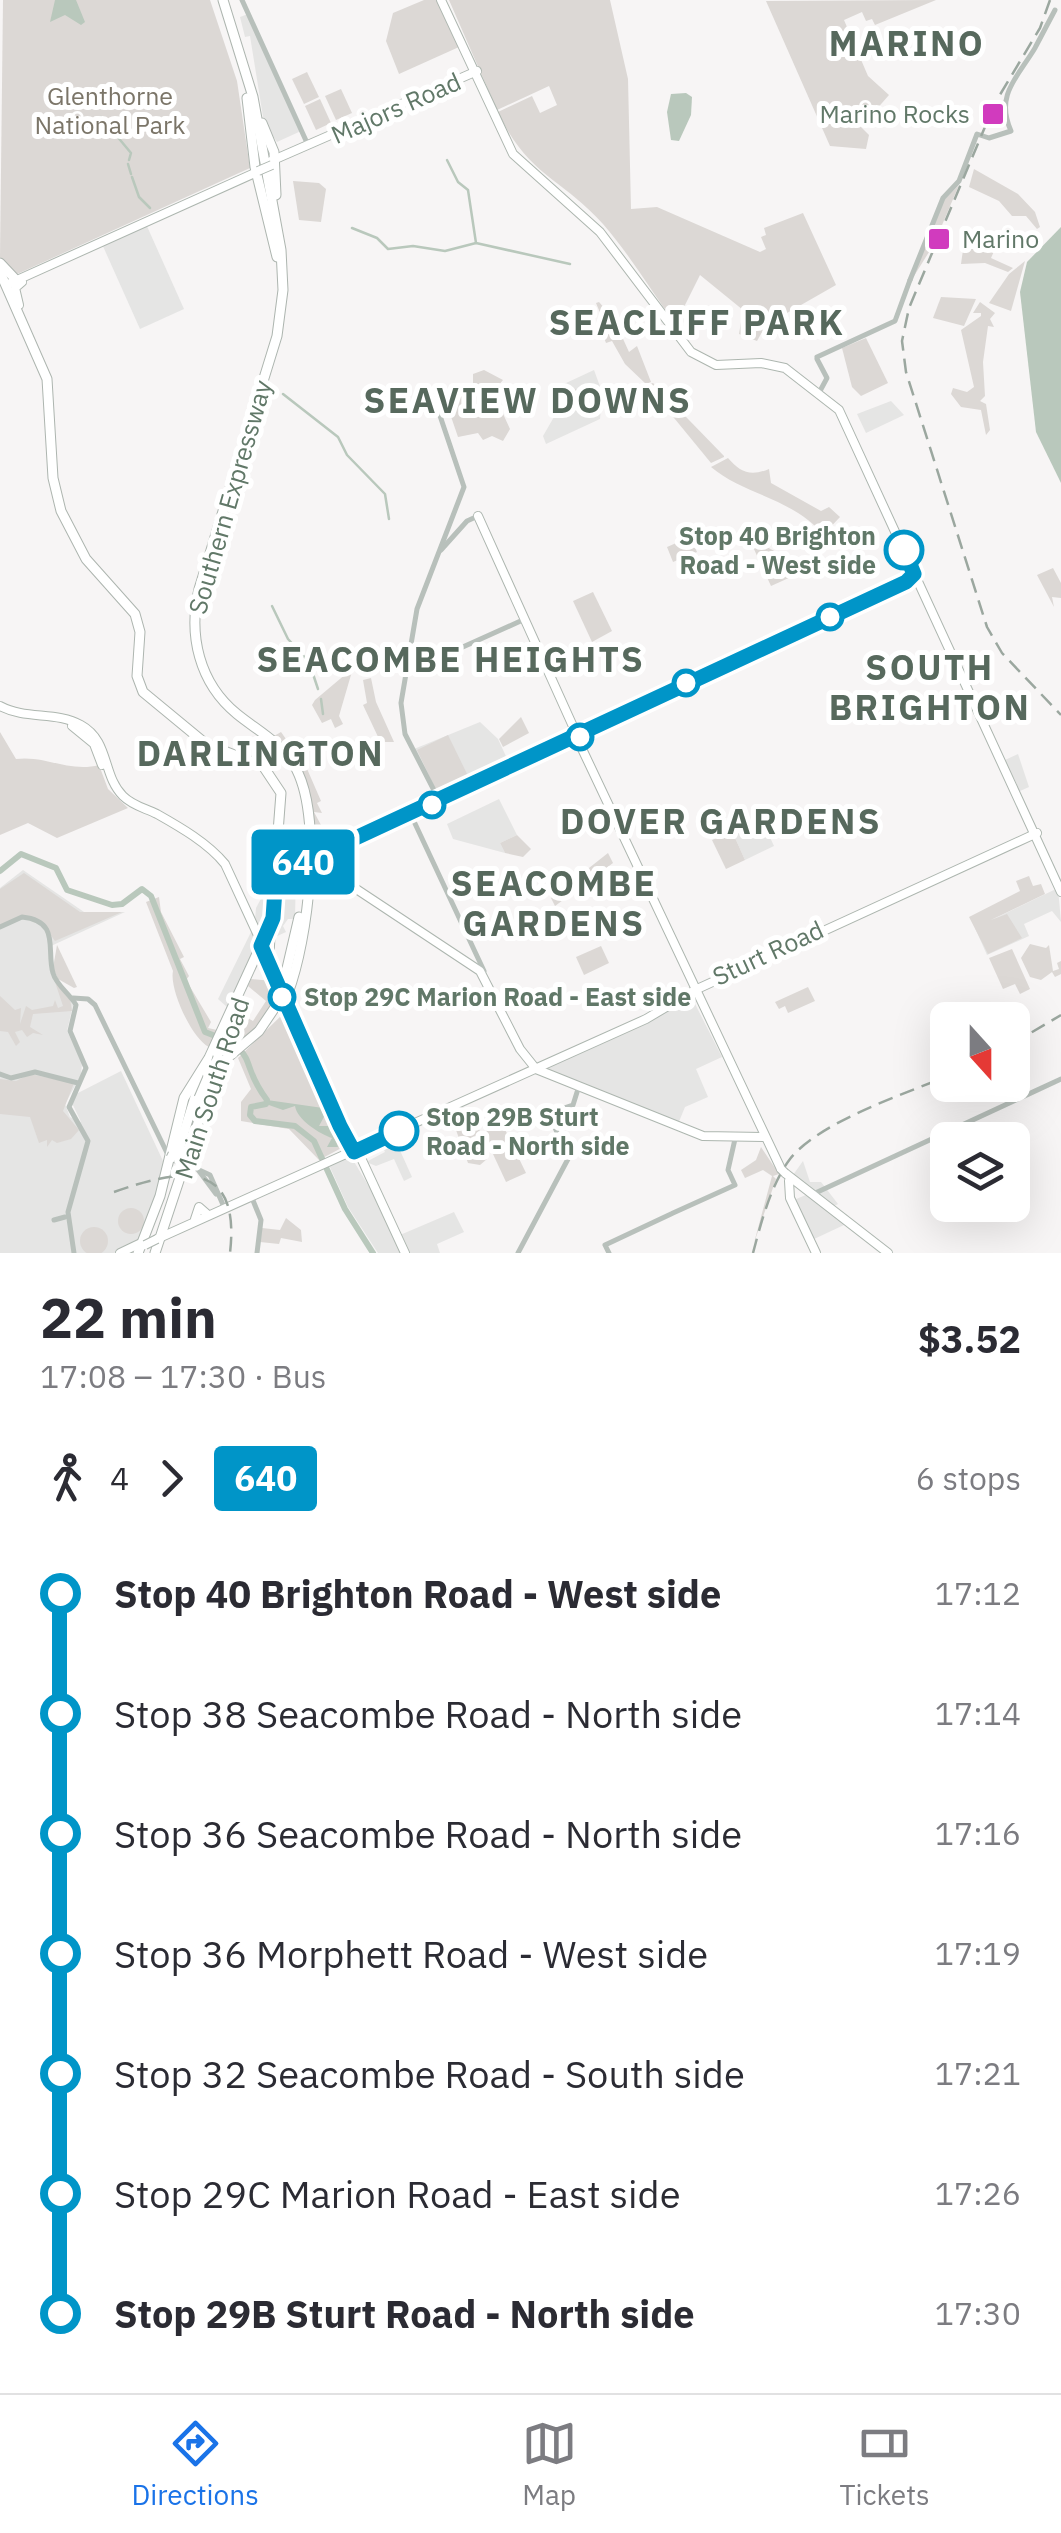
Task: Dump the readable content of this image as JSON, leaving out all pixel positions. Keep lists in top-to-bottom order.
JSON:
{
  "streets": {
    "highway": ["Southern Expressway", "Main South Road"],
    "main road": ["Majors Road", "Sturt Road"]
  },
  "crossings": [
    ["Majors Road", "Main South Road"],
    ["Southern Expressway", "Main South Road"],
    ["Sturt Road", "Main South Road"]
  ],
  "districts": [
    "MARINO",
    "SEACLIFF PARK",
    "SEAVIEW DOWNS",
    "SEACOMBE HEIGHTS",
    "SOUTH BRIGHTON",
    "DARLINGTON",
    "DOVER GARDENS",
    "SEACOMBE GARDENS"
  ],
  "parks": ["Glenthorne National Park"],
  "places": {
    "transit": ["Marino Rocks", "Marino"],
    "other": ["Stop 40 Brighton Road - West side", "Stop 29C Marion Road - East side", "Stop 29B Sturt Road - North side"]
  },
  "lines": ["bus line 640"],
  "north": "bottom",
  "page": {
    "on_map": "640",
    "heading": ["22 min", "17:08 – 17:30 · Bus", "$3.52"],
    "legs": ["4", "640", "6 stops"],
    "list": [
      {
        "name": "Stop 40 Brighton Road - West side",
        "value": "17:12"
      },
      {
        "name": "Stop 38 Seacombe Road - North side",
        "value": "17:14"
      },
      {
        "name": "Stop 36 Seacombe Road - North side",
        "value": "17:16"
      },
      {
        "name": "Stop 36 Morphett Road - West side",
        "value": "17:19"
      },
      {
        "name": "Stop 32 Seacombe Road - South side",
        "value": "17:21"
      },
      {
        "name": "Stop 29C Marion Road - East side",
        "value": "17:26"
      },
      {
        "name": "Stop 29B Sturt Road - North side",
        "value": "17:30"
      }
    ],
    "tabs": ["Directions", "Map", "Tickets"]
  }
}
